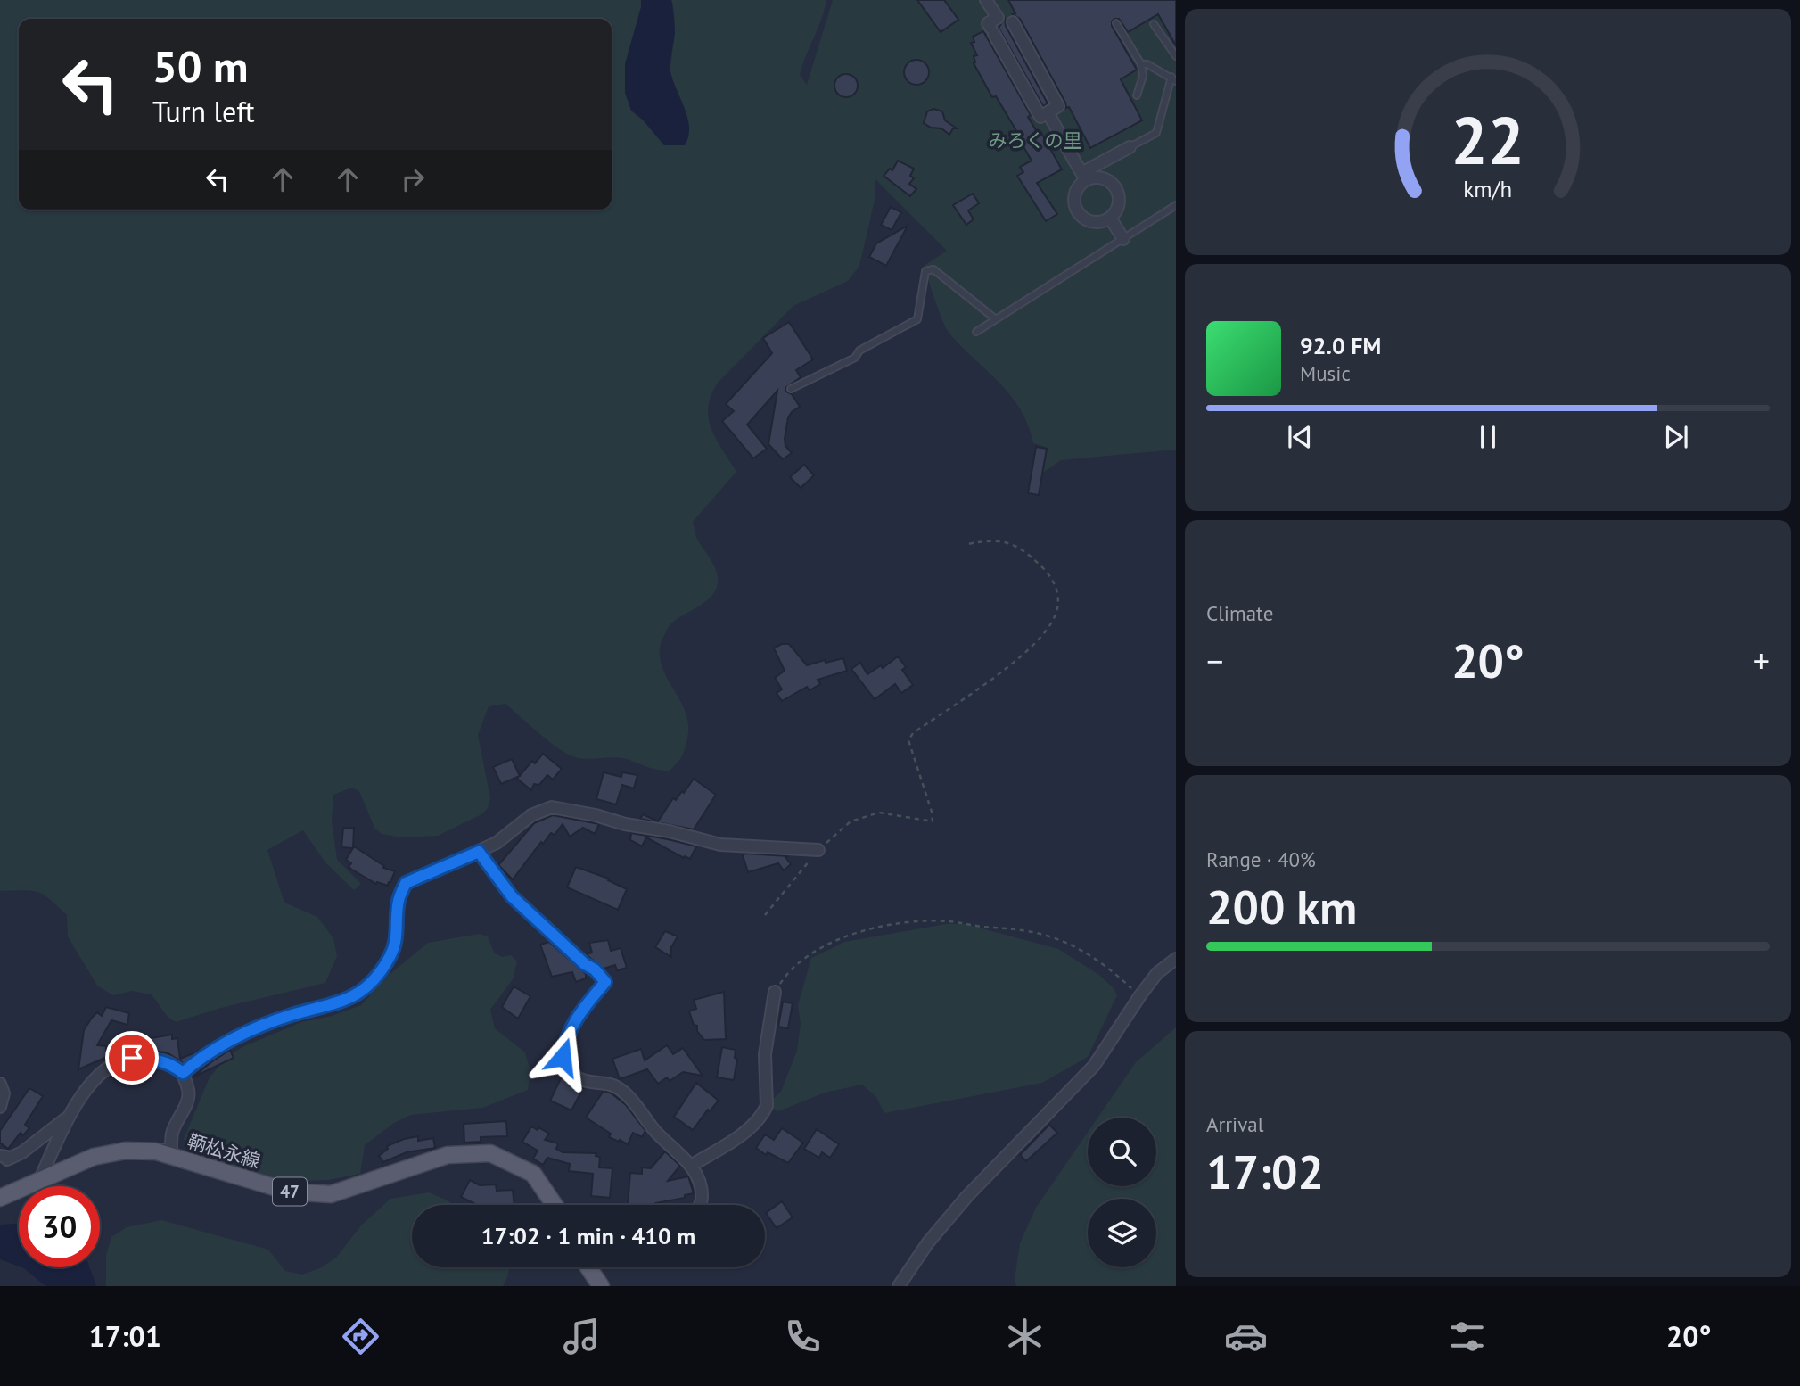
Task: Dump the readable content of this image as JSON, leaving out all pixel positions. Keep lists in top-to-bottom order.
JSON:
{
  "streets": {
    "main road": ["鞆松永線", "47"]
  },
  "parks": ["みろくの里"],
  "page": {
    "turn": ["50 m", "Turn left"],
    "song": ["92.0 FM", "Music"],
    "tile": [
      "Climate",
      ["Range · 40%", "200 km"],
      ["Arrival", "17:02"]
    ],
    "heat": ["−", "20°", "+"],
    "limit": "30",
    "trip": "17:02 · 1 min · 410 m",
    "tabs": ["17:01", "20°"],
    "gauge": ["22", "km/h"]
  }
}
